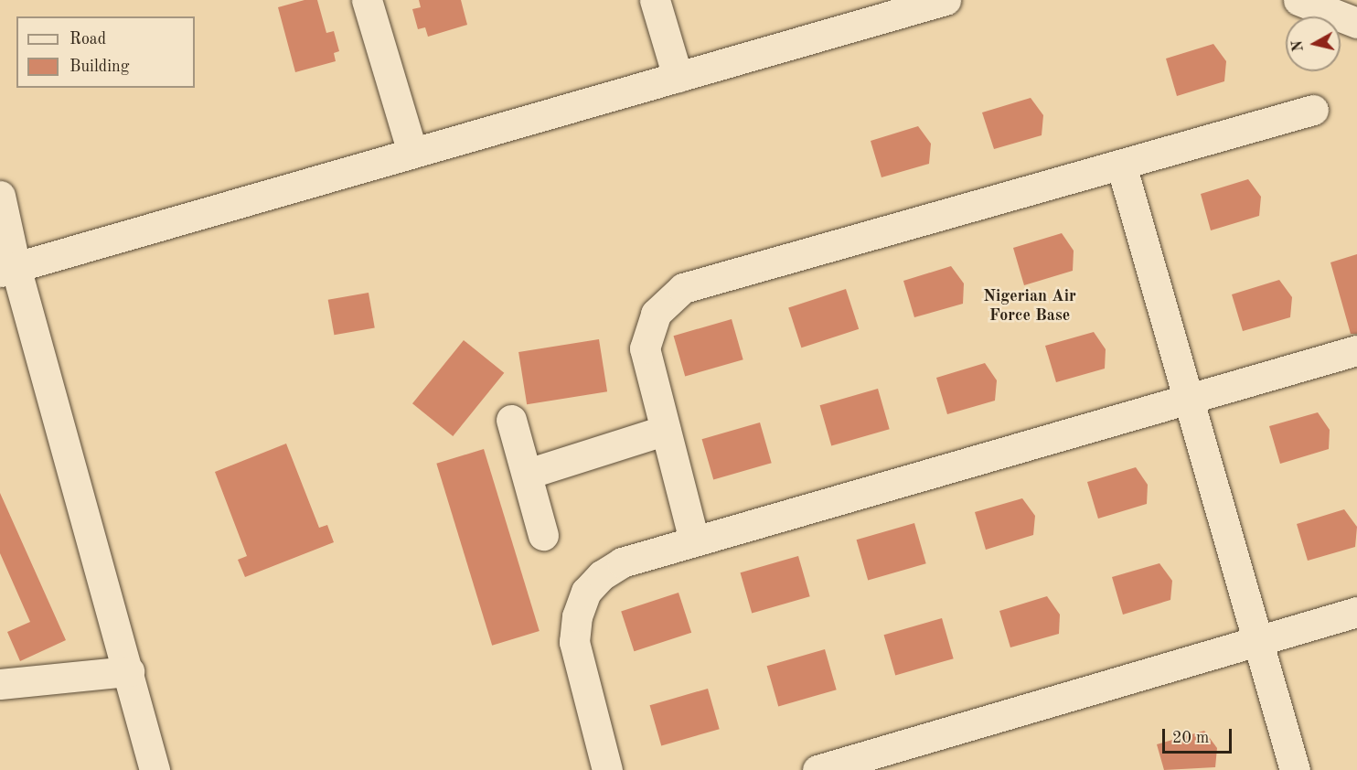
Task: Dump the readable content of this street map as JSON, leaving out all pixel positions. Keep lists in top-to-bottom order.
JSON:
{
  "districts": ["Nigerian Air Force Base"],
  "legend": ["Road", "Building"],
  "scale_bar": "20 m",
  "north": "left"
}
